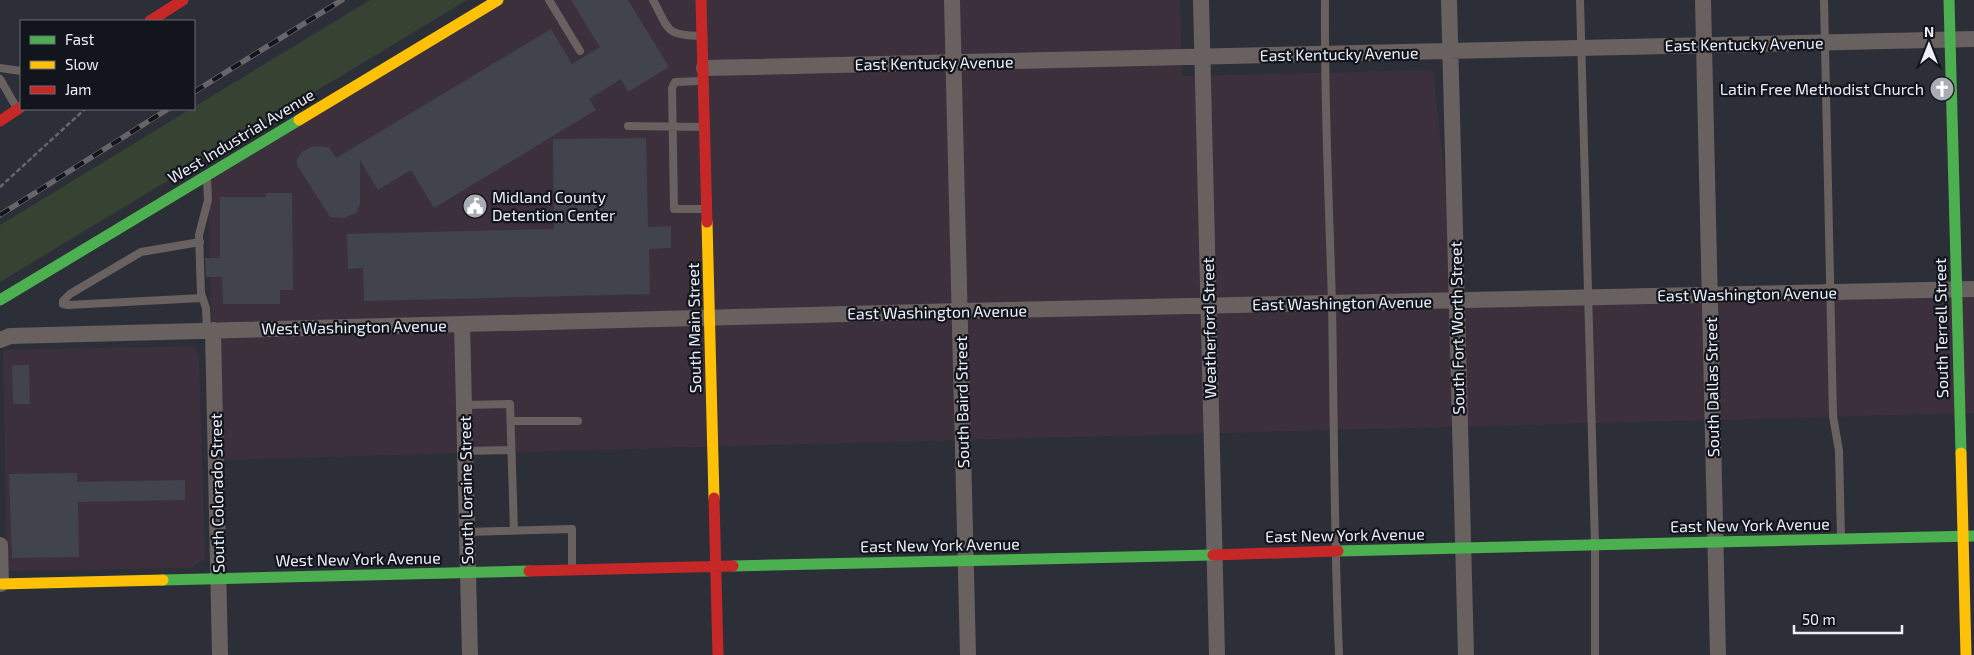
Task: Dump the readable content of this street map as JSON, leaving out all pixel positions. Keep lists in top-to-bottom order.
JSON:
{
  "streets": {
    "street": [
      "East Kentucky Avenue",
      "West Industrial Avenue",
      "East Washington Avenue",
      "West Washington Avenue",
      "South Main Street",
      "Weatherford Street",
      "South Fort Worth Street",
      "South Terrell Street",
      "South Dallas Street",
      "South Baird Street",
      "South Loraine Street",
      "South Colorado Street",
      "East New York Avenue",
      "West New York Avenue"
    ]
  },
  "crossings": [
    ["East Kentucky Avenue", "South Main Street"],
    ["East Kentucky Avenue", "Weatherford Street"],
    ["East Kentucky Avenue", "South Fort Worth Street"],
    ["East Kentucky Avenue", "South Terrell Street"],
    ["East Kentucky Avenue", "South Dallas Street"],
    ["East Kentucky Avenue", "South Baird Street"],
    ["East Washington Avenue", "West Washington Avenue"],
    ["East Washington Avenue", "South Main Street"],
    ["East Washington Avenue", "Weatherford Street"],
    ["East Washington Avenue", "South Fort Worth Street"],
    ["East Washington Avenue", "South Terrell Street"],
    ["East Washington Avenue", "South Dallas Street"],
    ["East Washington Avenue", "South Baird Street"],
    ["West Washington Avenue", "South Main Street"],
    ["West Washington Avenue", "South Loraine Street"],
    ["West Washington Avenue", "South Colorado Street"],
    ["South Main Street", "East New York Avenue"],
    ["South Main Street", "West New York Avenue"],
    ["Weatherford Street", "East New York Avenue"],
    ["South Fort Worth Street", "East New York Avenue"],
    ["South Terrell Street", "East New York Avenue"],
    ["South Dallas Street", "East New York Avenue"],
    ["South Baird Street", "East New York Avenue"],
    ["South Loraine Street", "West New York Avenue"],
    ["South Colorado Street", "West New York Avenue"],
    ["East New York Avenue", "West New York Avenue"]
  ],
  "places": {
    "church": ["Latin Free Methodist Church"],
    "public building": ["Midland County Detention Center"]
  },
  "legend": ["Fast", "Slow", "Jam"],
  "scale_bar": "50 m",
  "north": "top"
}
